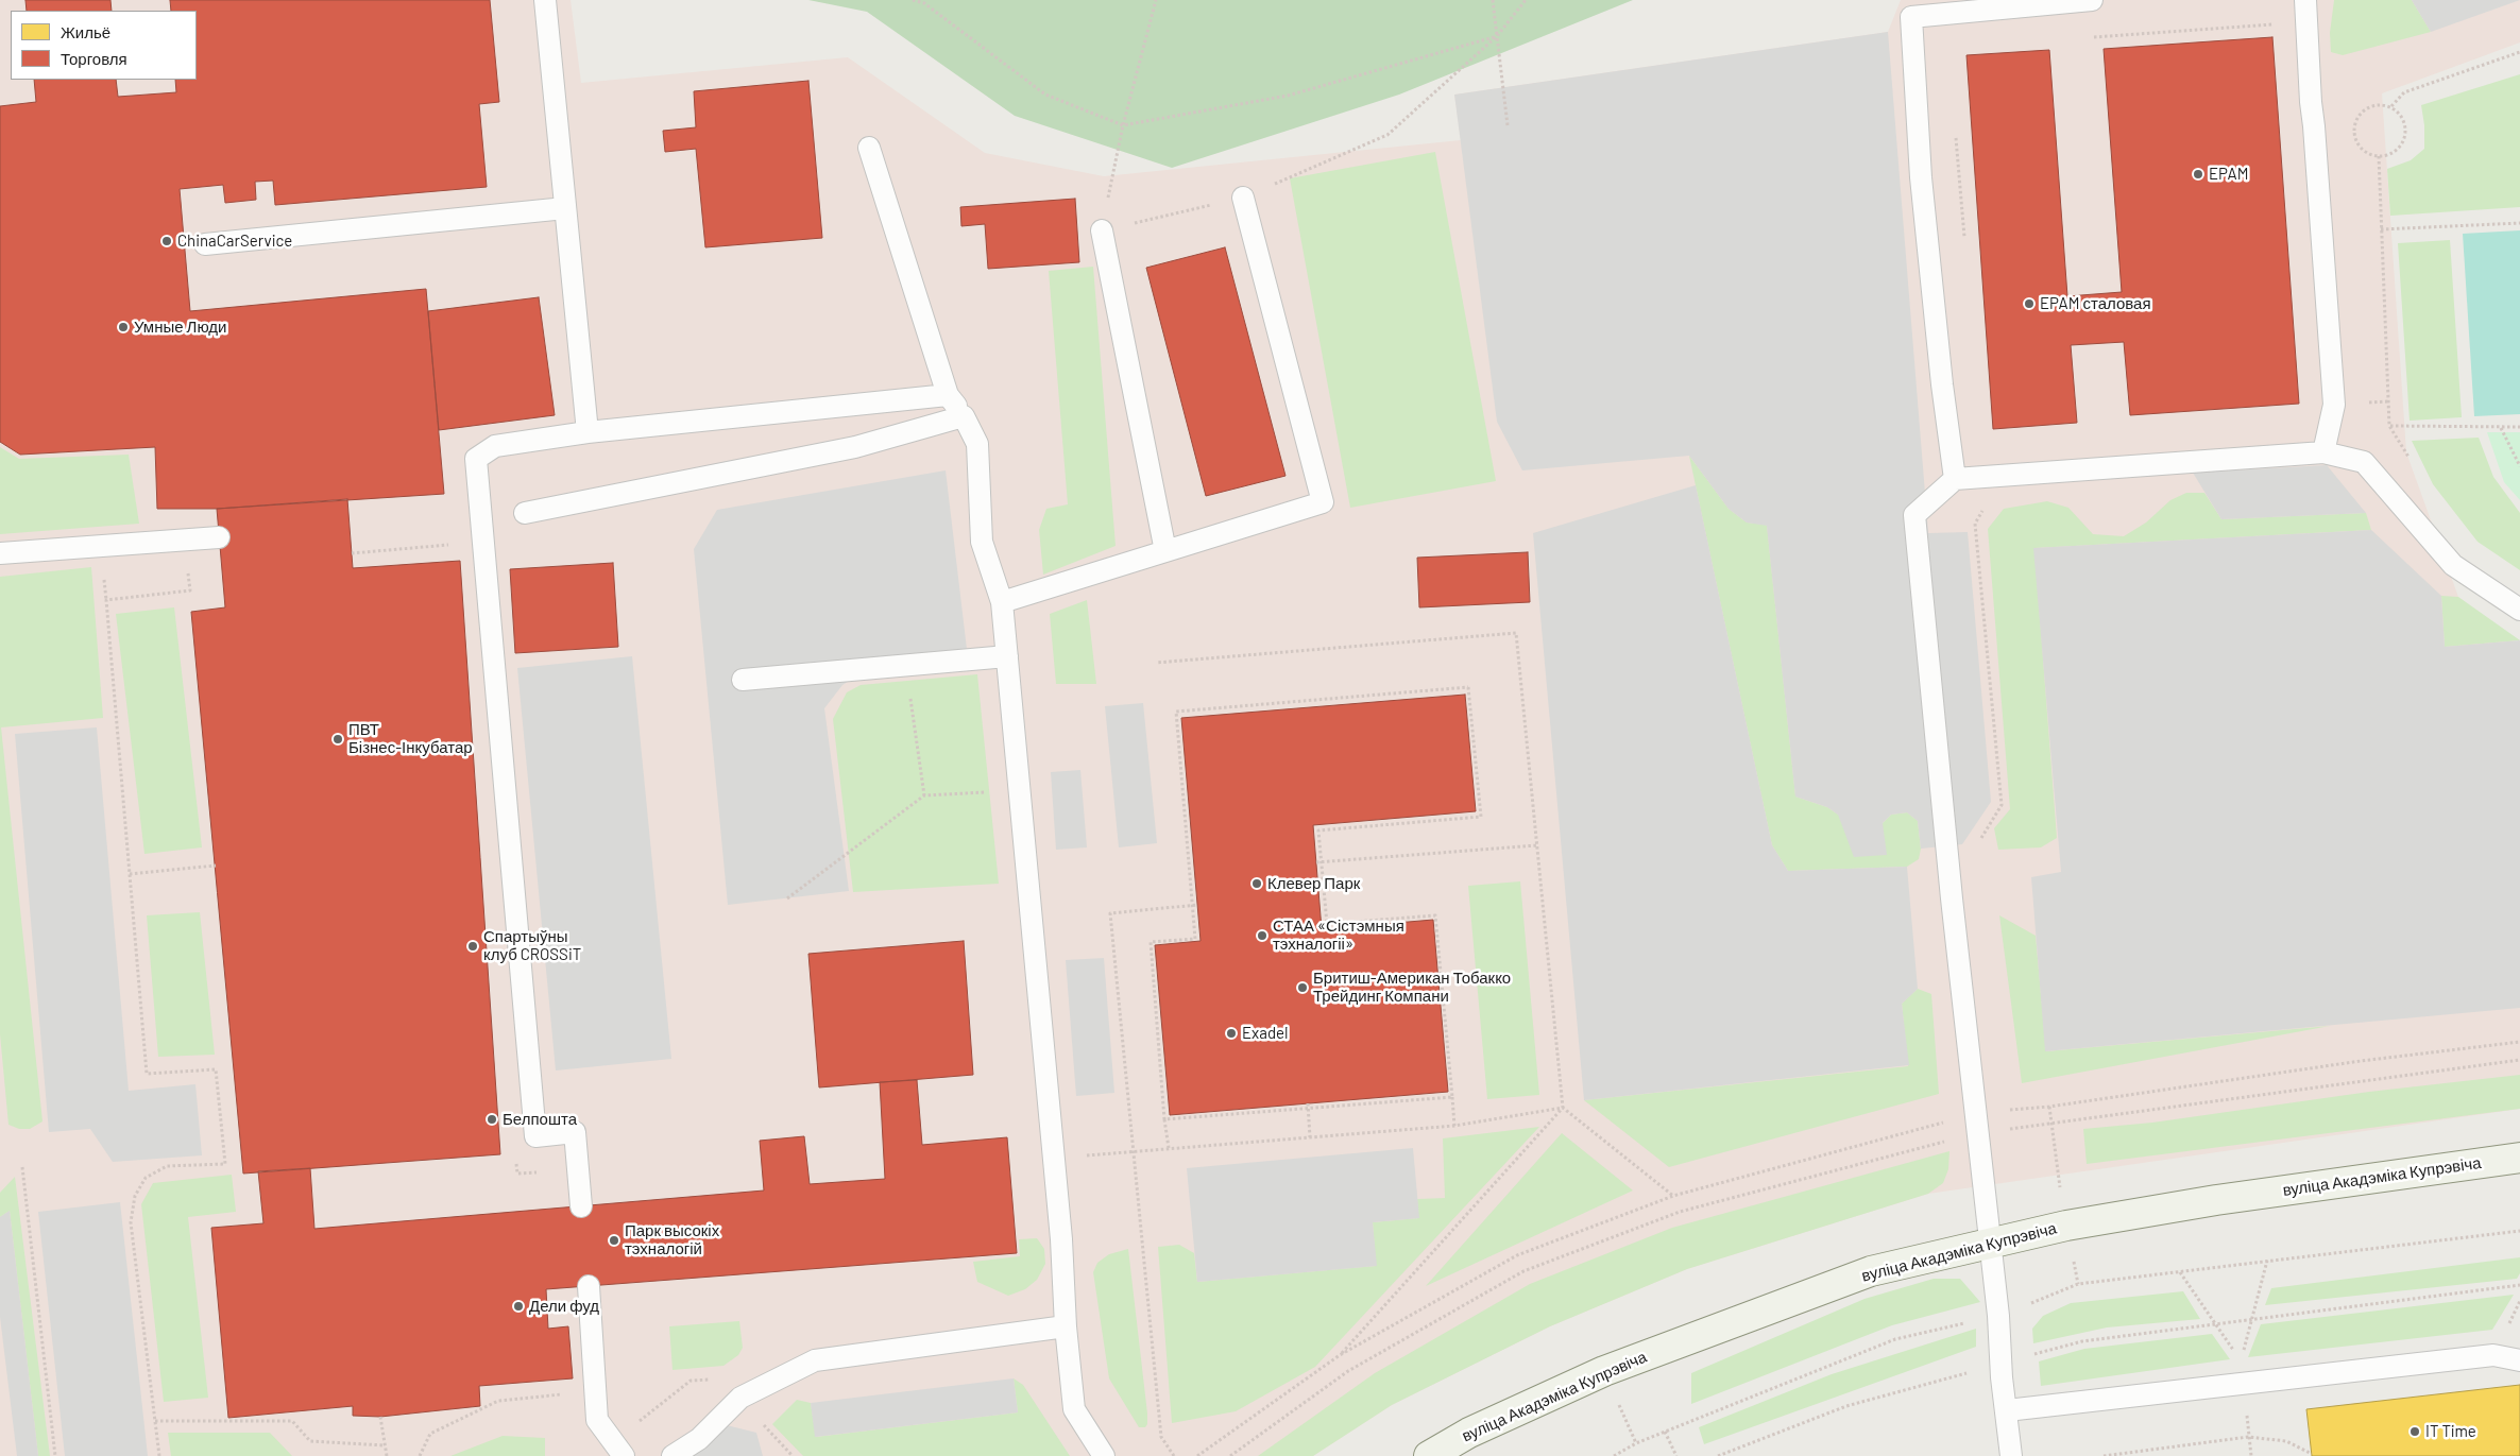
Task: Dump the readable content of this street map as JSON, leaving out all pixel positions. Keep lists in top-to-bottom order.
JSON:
{
  "streets": {
    "main road": ["вуліца Акадэміка Купрэвіча"]
  },
  "places": [
    "EPAM",
    "ChinaCarService",
    "EPAM сталовая",
    "Умные Люди",
    "ПВТ Бізнес-Інкубатар",
    "Клевер Парк",
    "СТАА «Сістэмныя тэхналогіі»",
    "Спартыўны клуб CROSSiT",
    "Бритиш-Американ Тобакко Трейдинг Компани",
    "Exadel",
    "Белпошта",
    "Парк высокіх тэхналогій",
    "Дели фуд",
    "IT Time"
  ],
  "legend": ["Жильё", "Торговля"]
}
